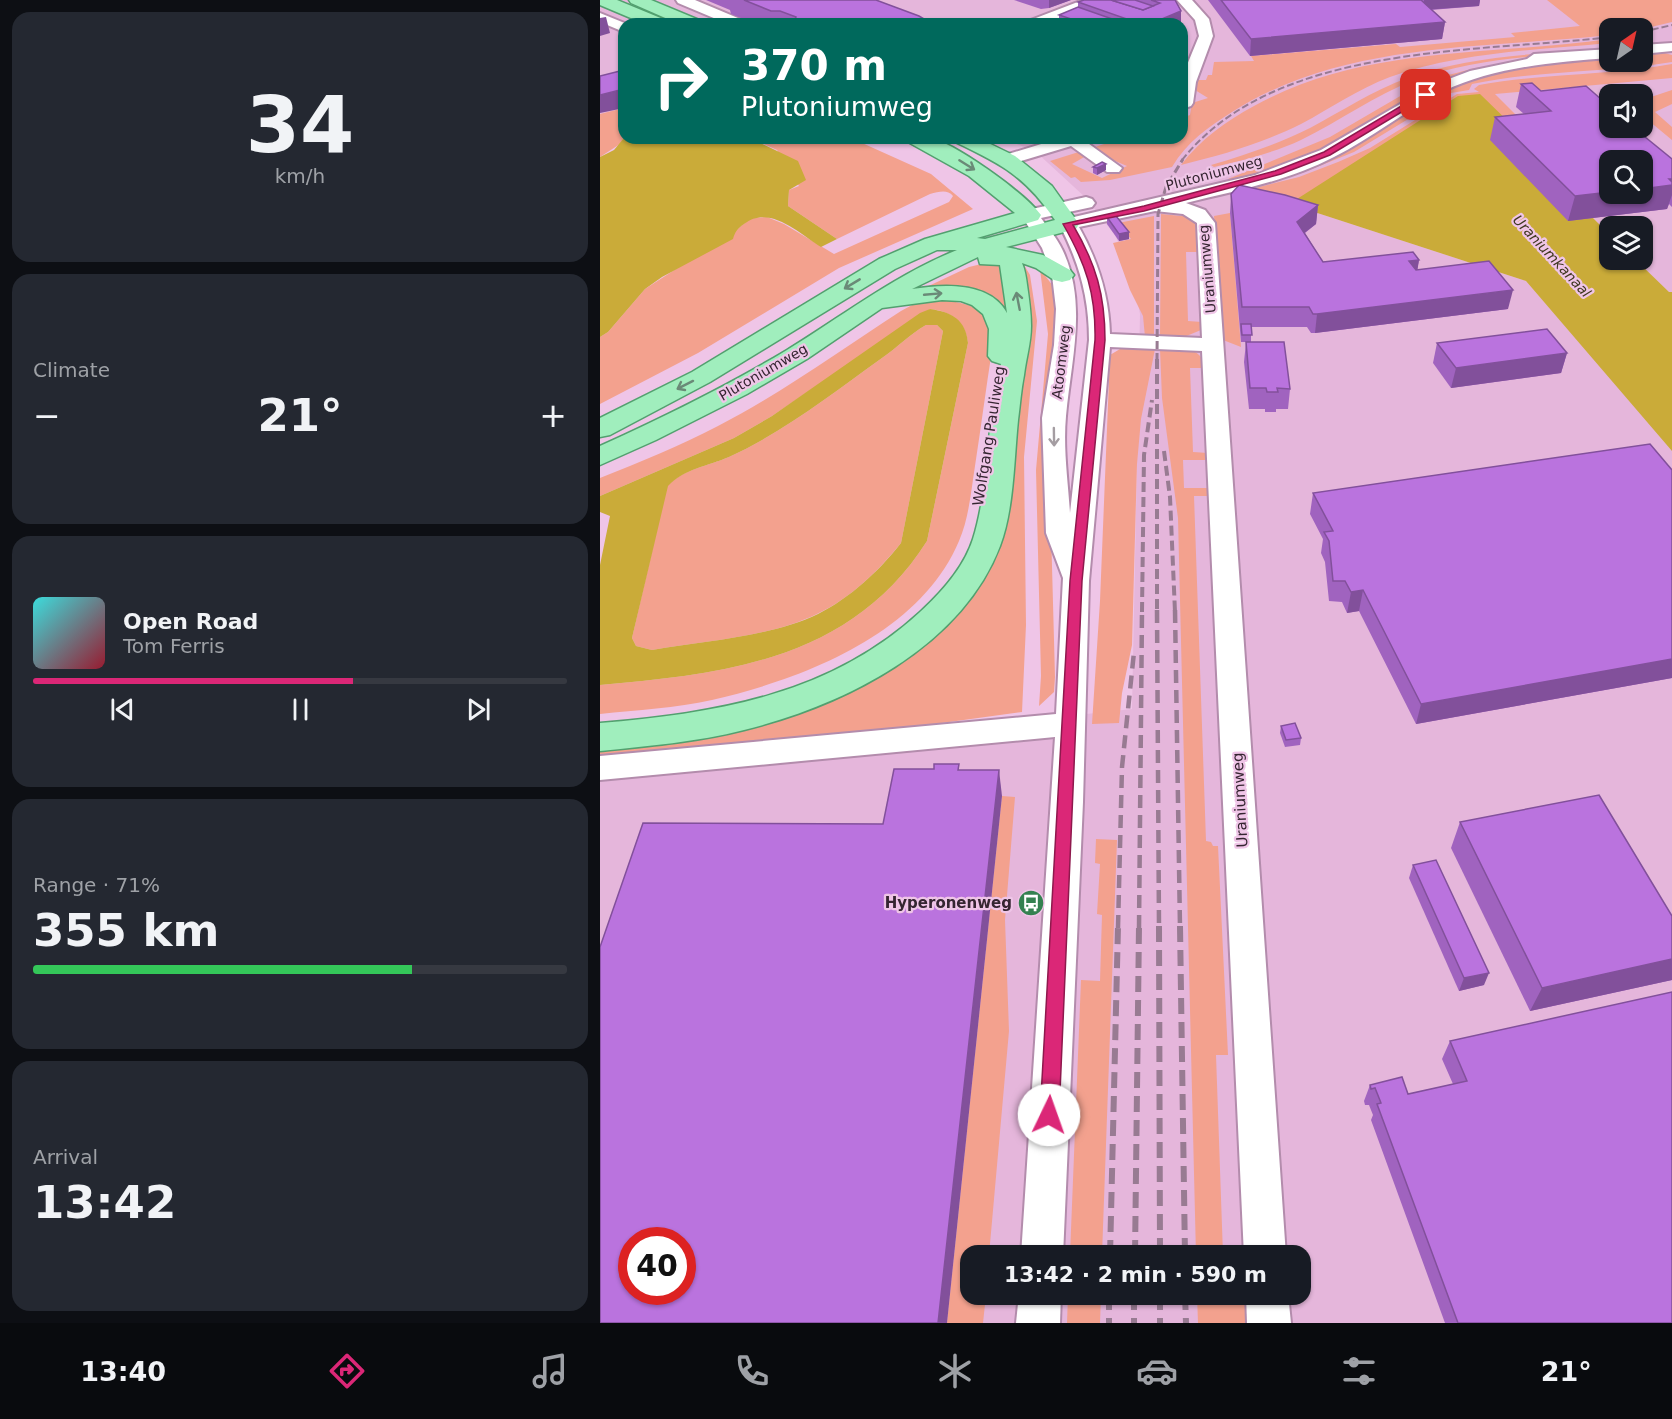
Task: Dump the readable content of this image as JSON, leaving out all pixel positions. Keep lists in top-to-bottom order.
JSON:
{
  "streets": {
    "main road": ["Plutoniumweg", "Atoomweg", "Wolfgang Pauliweg"],
    "street": ["Uraniumweg"]
  },
  "crossings": [
    ["Plutoniumweg", "Uraniumweg"],
    ["Plutoniumweg", "Atoomweg"],
    ["Plutoniumweg", "Wolfgang Pauliweg"]
  ],
  "water": ["Uraniumkanaal"],
  "places": {
    "bus stop": ["Hyperonenweg"]
  },
  "north": "top right",
  "page": {
    "tile": [
      ["34", "km/h"],
      "Climate",
      ["Range · 71%", "355 km"],
      ["Arrival", "13:42"]
    ],
    "turn": ["370 m", "Plutoniumweg"],
    "heat": ["−", "21°", "+"],
    "song": ["Open Road", "Tom Ferris"],
    "limit": "40",
    "trip": "13:42 · 2 min · 590 m",
    "tabs": ["13:40", "21°"]
  }
}
